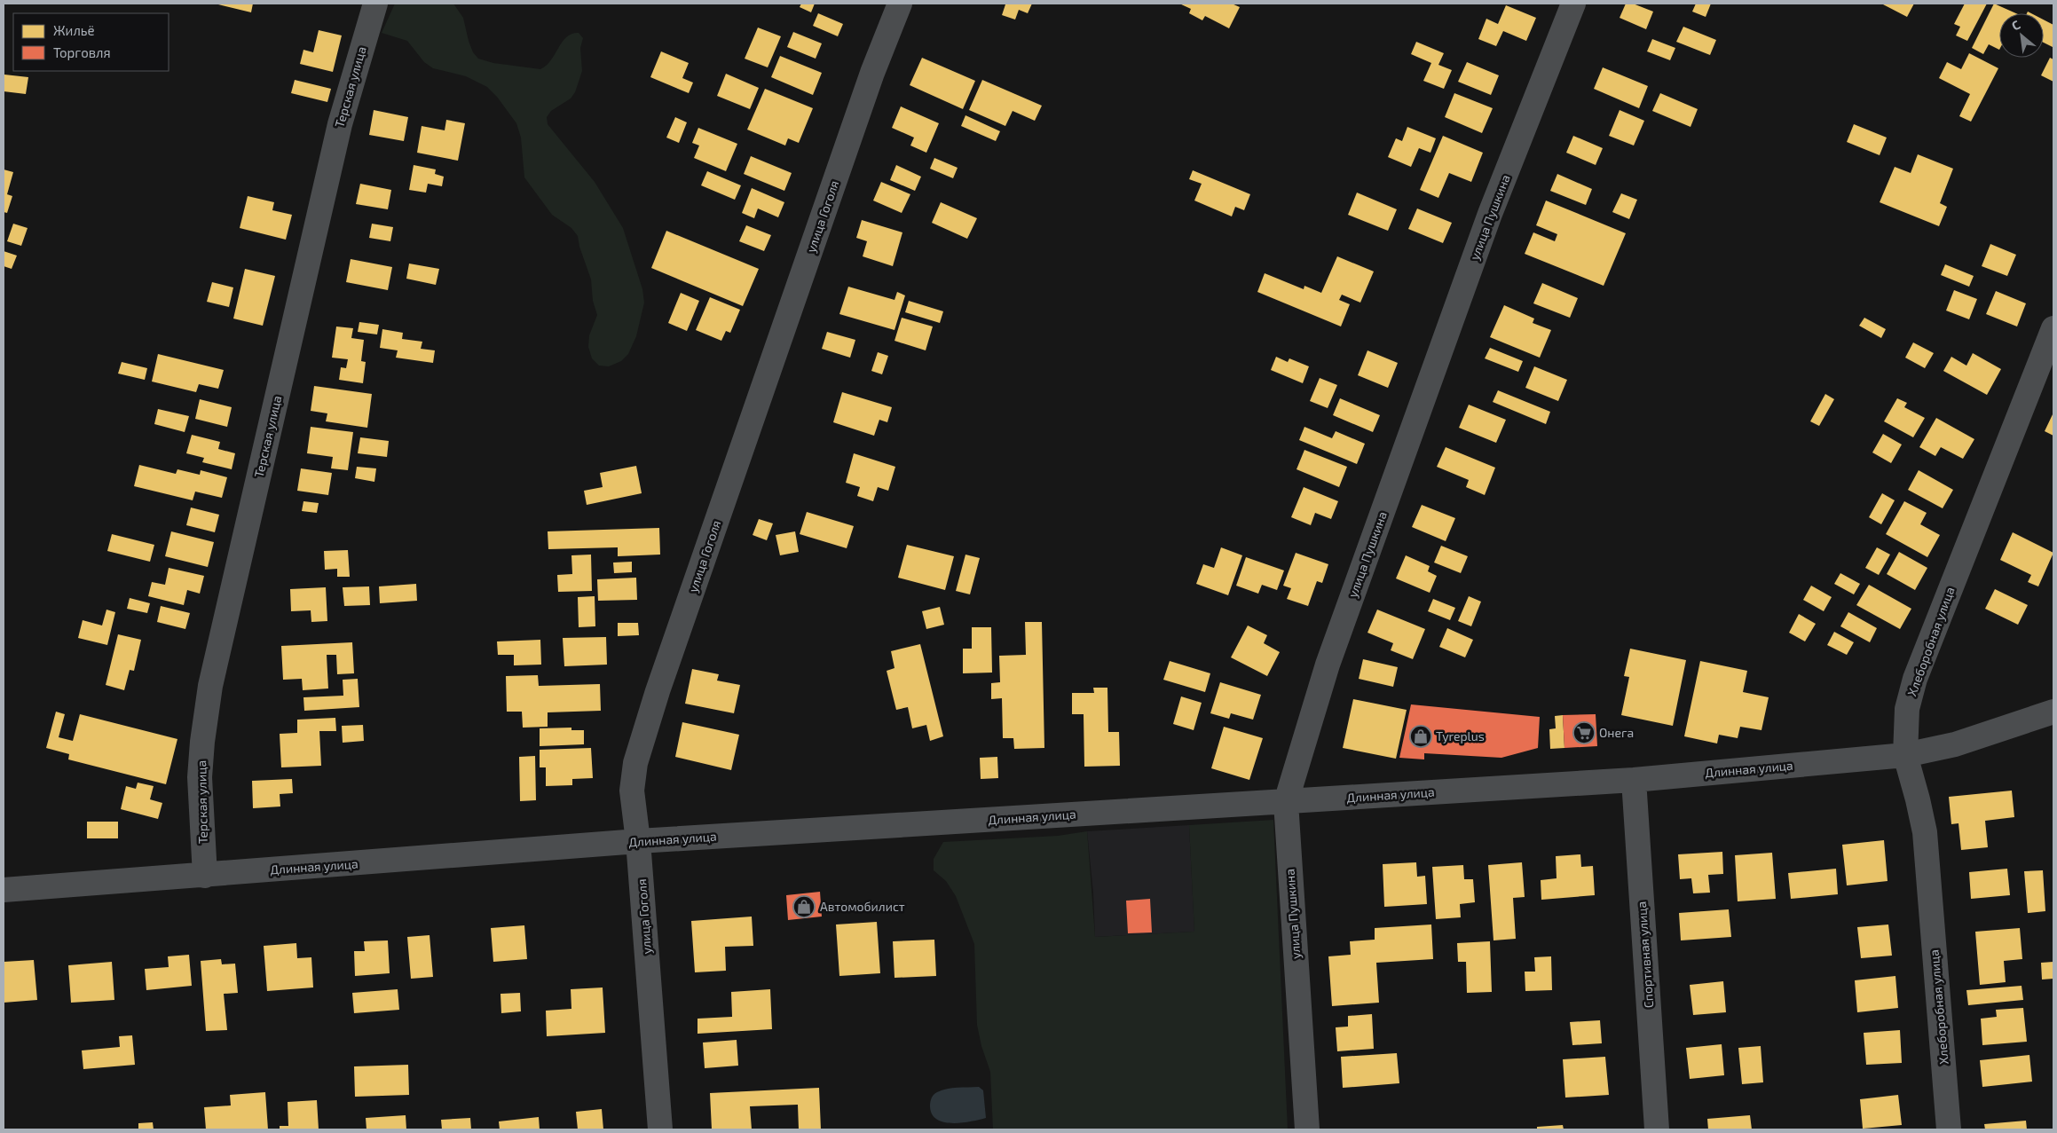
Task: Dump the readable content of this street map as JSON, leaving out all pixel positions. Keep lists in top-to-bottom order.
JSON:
{
  "streets": {
    "street": [
      "Терская улица",
      "улица Гоголя",
      "улица Пушкина",
      "Хлеборобная улица",
      "Длинная улица",
      "Спортивная улица"
    ]
  },
  "crossings": [
    ["Терская улица", "Длинная улица"],
    ["улица Гоголя", "Длинная улица"],
    ["улица Пушкина", "Длинная улица"],
    ["Хлеборобная улица", "Длинная улица"],
    ["Длинная улица", "Спортивная улица"]
  ],
  "places": {
    "supermarket": ["Онега"],
    "shop": ["Tyreplus", "Автомобилист"]
  },
  "legend": ["Жильё", "Торговля"],
  "north": "top left"
}
